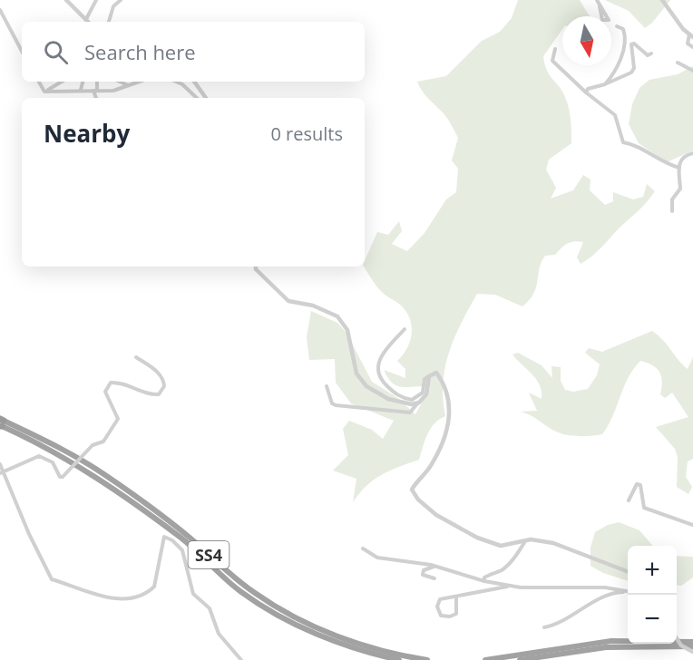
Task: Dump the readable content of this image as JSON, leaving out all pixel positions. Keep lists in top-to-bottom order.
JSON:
{
  "streets": {
    "highway": ["SS4"]
  },
  "north": "bottom",
  "page": {
    "search": "Search here",
    "heading": ["Nearby", "0 results"],
    "map_buttons": ["+", "−"]
  }
}
